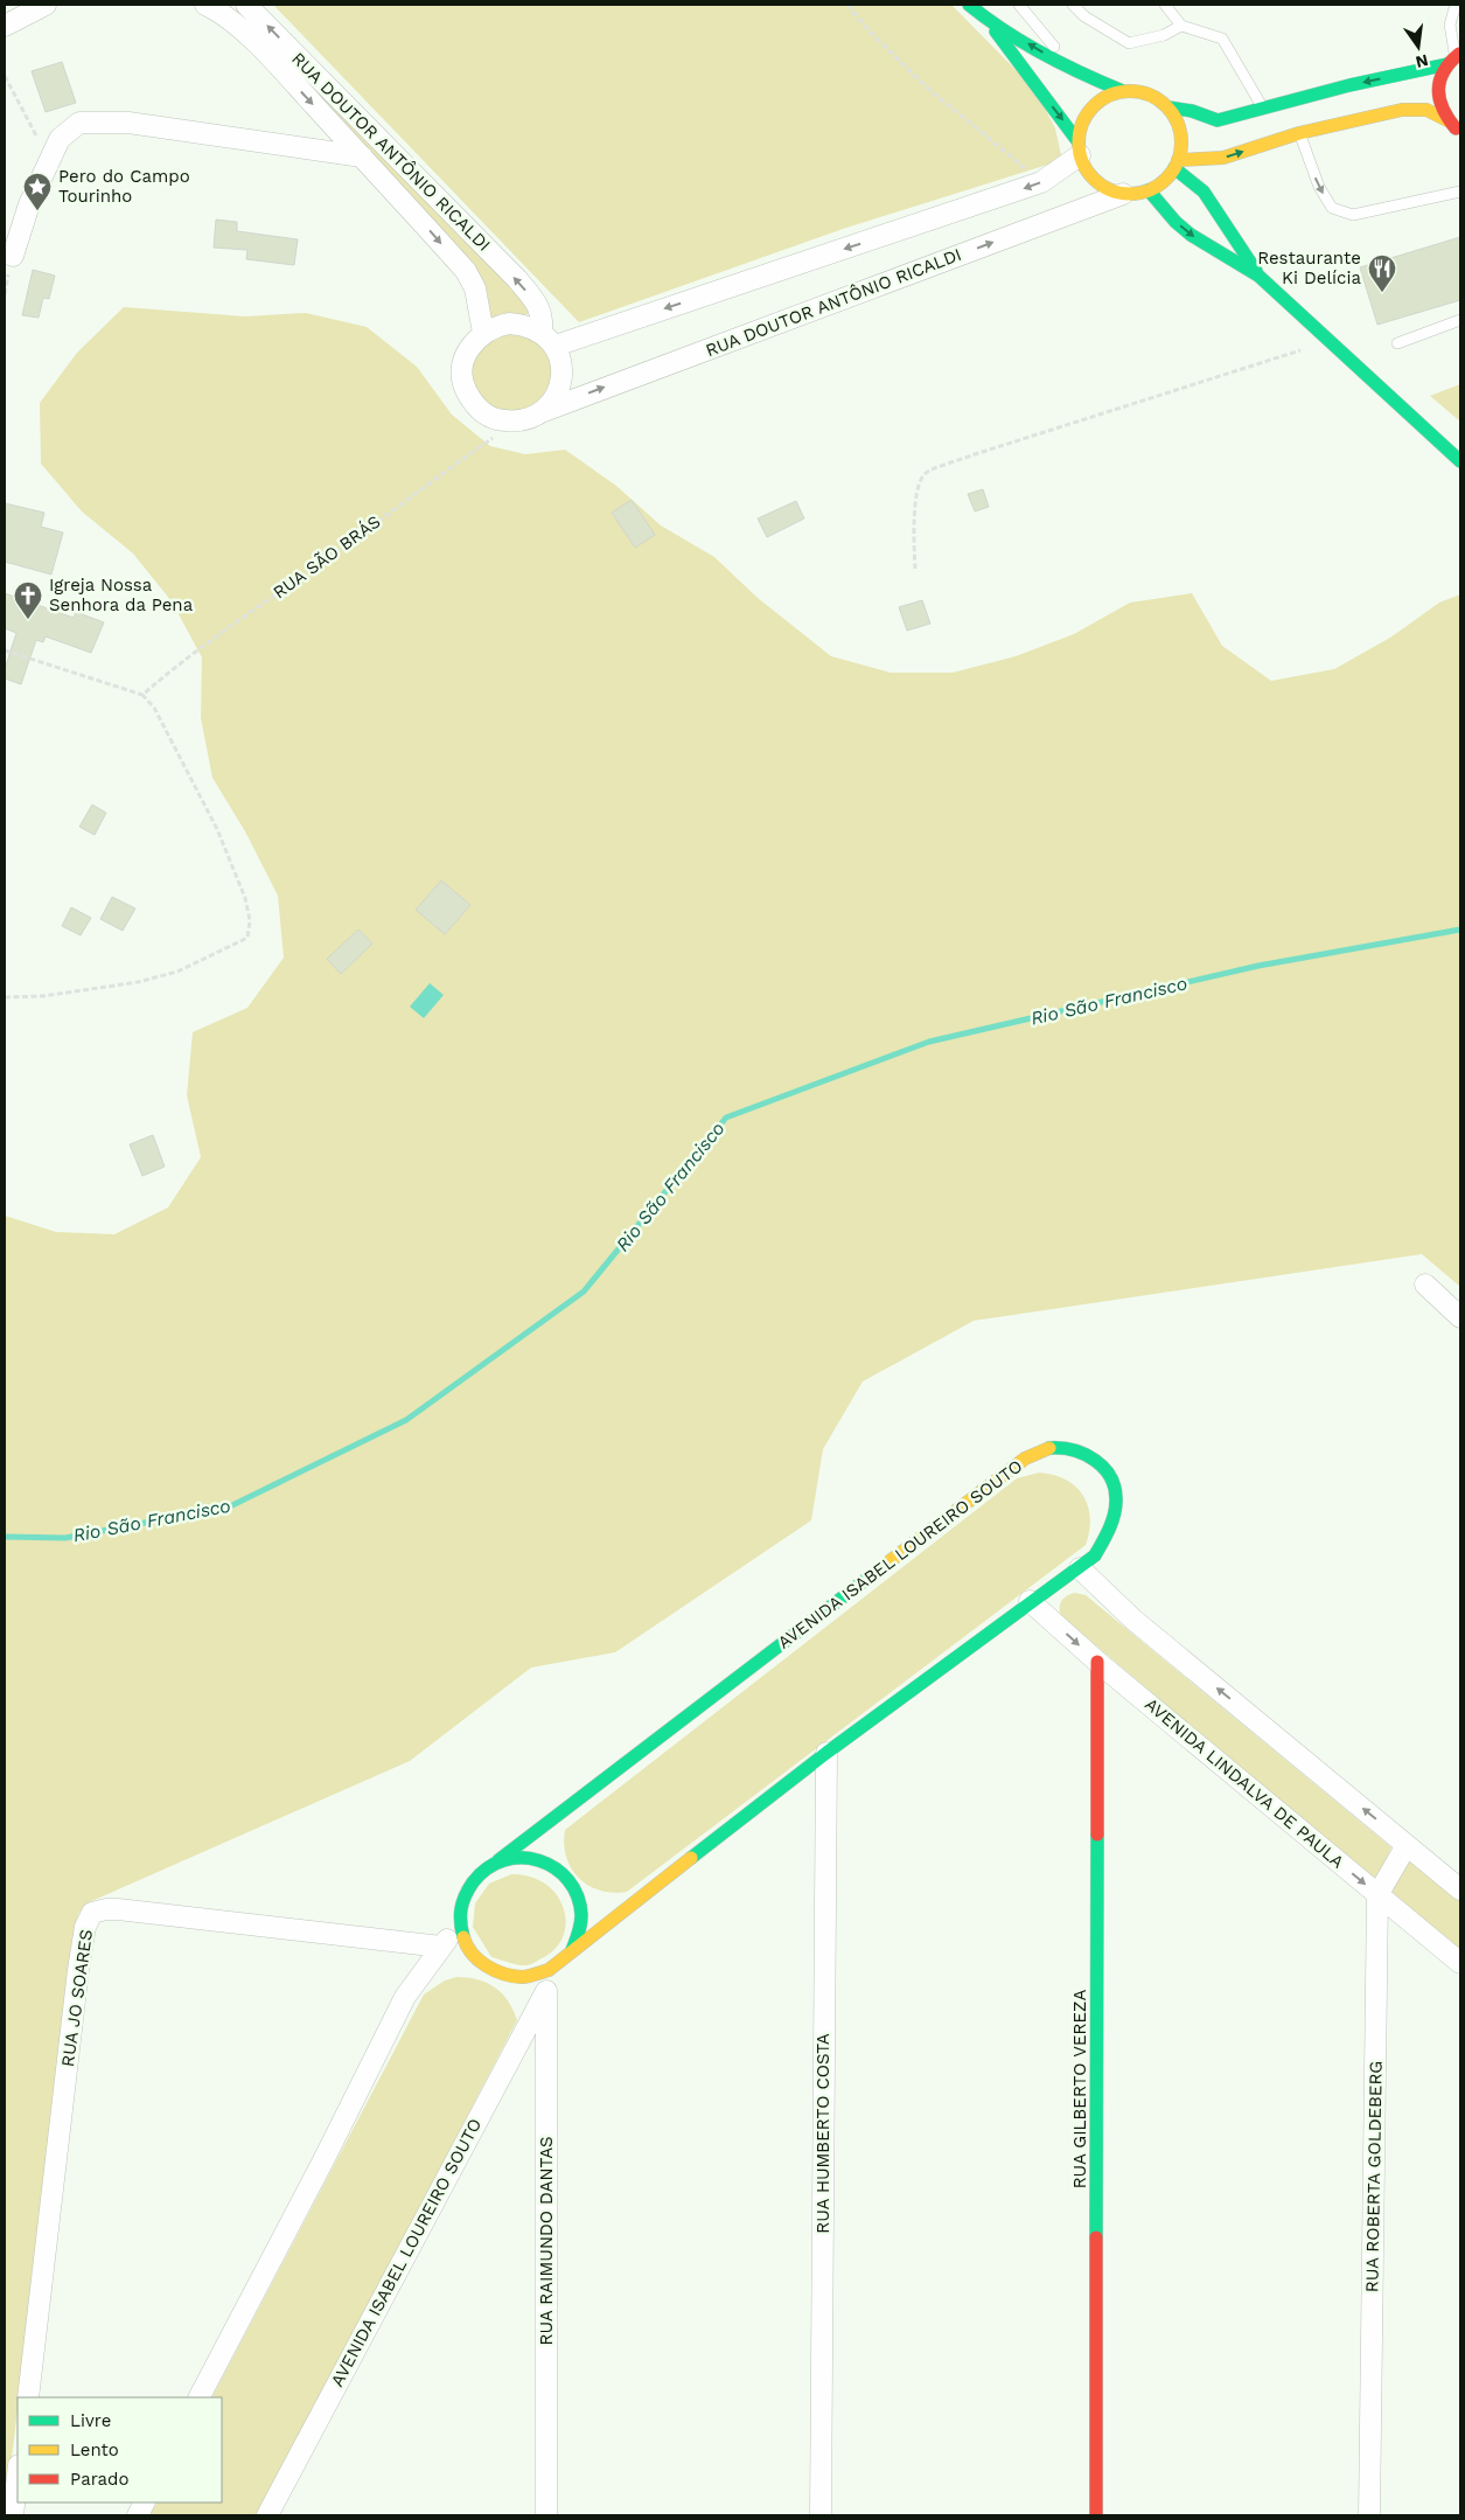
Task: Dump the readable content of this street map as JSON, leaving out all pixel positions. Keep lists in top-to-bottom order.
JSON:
{
  "streets": {
    "street": [
      "RUA DOUTOR ANTÔNIO RICALDI",
      "AVENIDA ISABEL LOUREIRO SOUTO",
      "AVENIDA LINDALVA DE PAULA",
      "RUA JO SOARES",
      "RUA GILBERTO VEREZA",
      "RUA HUMBERTO COSTA",
      "RUA ROBERTA GOLDEBERG",
      "RUA RAIMUNDO DANTAS"
    ],
    "path": ["RUA SÃO BRÁS"]
  },
  "crossings": [
    ["RUA DOUTOR ANTÔNIO RICALDI", "RUA SÃO BRÁS"],
    ["AVENIDA ISABEL LOUREIRO SOUTO", "AVENIDA LINDALVA DE PAULA"],
    ["AVENIDA ISABEL LOUREIRO SOUTO", "RUA HUMBERTO COSTA"],
    ["AVENIDA ISABEL LOUREIRO SOUTO", "RUA RAIMUNDO DANTAS"],
    ["AVENIDA LINDALVA DE PAULA", "RUA GILBERTO VEREZA"],
    ["AVENIDA LINDALVA DE PAULA", "RUA ROBERTA GOLDEBERG"]
  ],
  "water": ["Rio São Francisco"],
  "places": {
    "place": ["Pero do Campo Tourinho"],
    "restaurant": ["Restaurante Ki Delícia"],
    "church": ["Igreja Nossa Senhora da Pena"]
  },
  "legend": ["Livre", "Lento", "Parado"],
  "north": "bottom"
}
